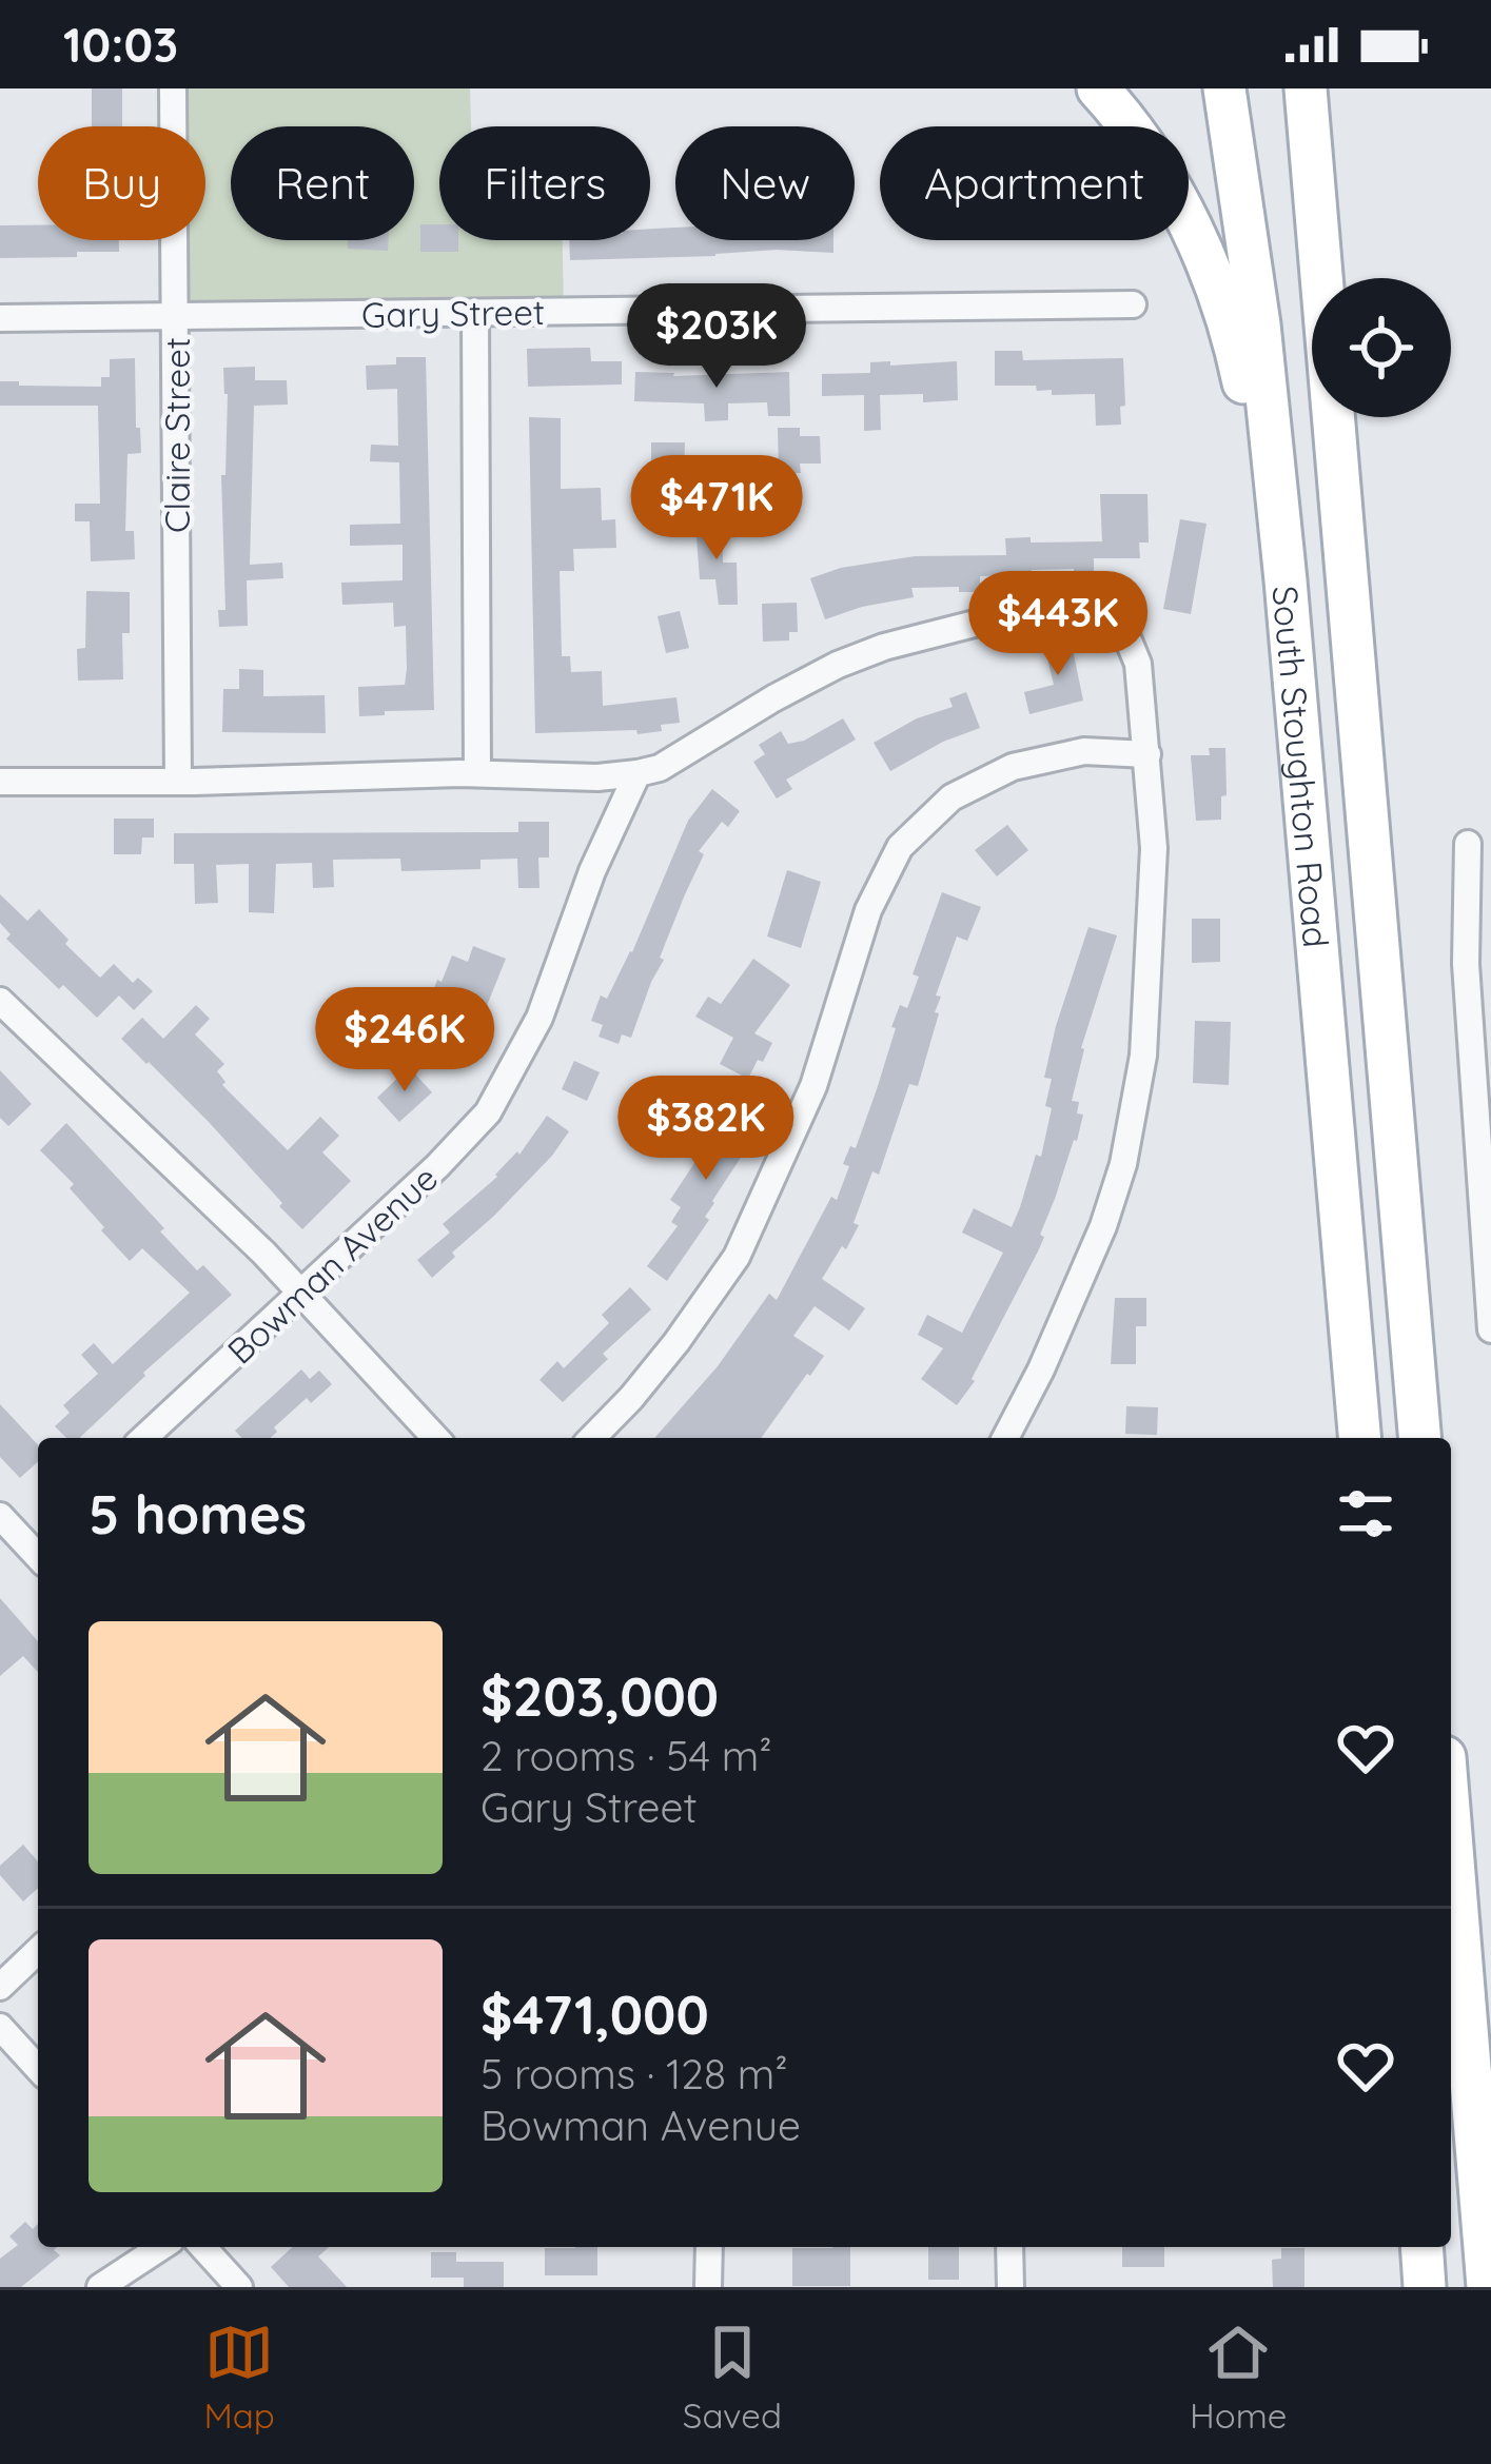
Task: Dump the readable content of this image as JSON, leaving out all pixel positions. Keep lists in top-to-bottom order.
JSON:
{
  "streets": {
    "main road": ["South Stoughton Road"],
    "street": ["Gary Street", "Claire Street", "Bowman Avenue"]
  },
  "crossings": [
    ["Gary Street", "Claire Street"]
  ],
  "page": {
    "status": "10:03",
    "chip": [
      "Buy",
      "Rent",
      "Filters",
      "New",
      "Apartment"
    ],
    "price": [
      "$203K",
      "$471K",
      "$443K",
      "$246K",
      "$382K"
    ],
    "heading": "5 homes",
    "list": [
      {
        "name": "$203,000",
        "note": "2 rooms · 54 m² · Gary Street"
      },
      {
        "name": "$471,000",
        "note": "5 rooms · 128 m² · Bowman Avenue"
      }
    ],
    "tabs": ["Map", "Saved", "Home"]
  }
}
